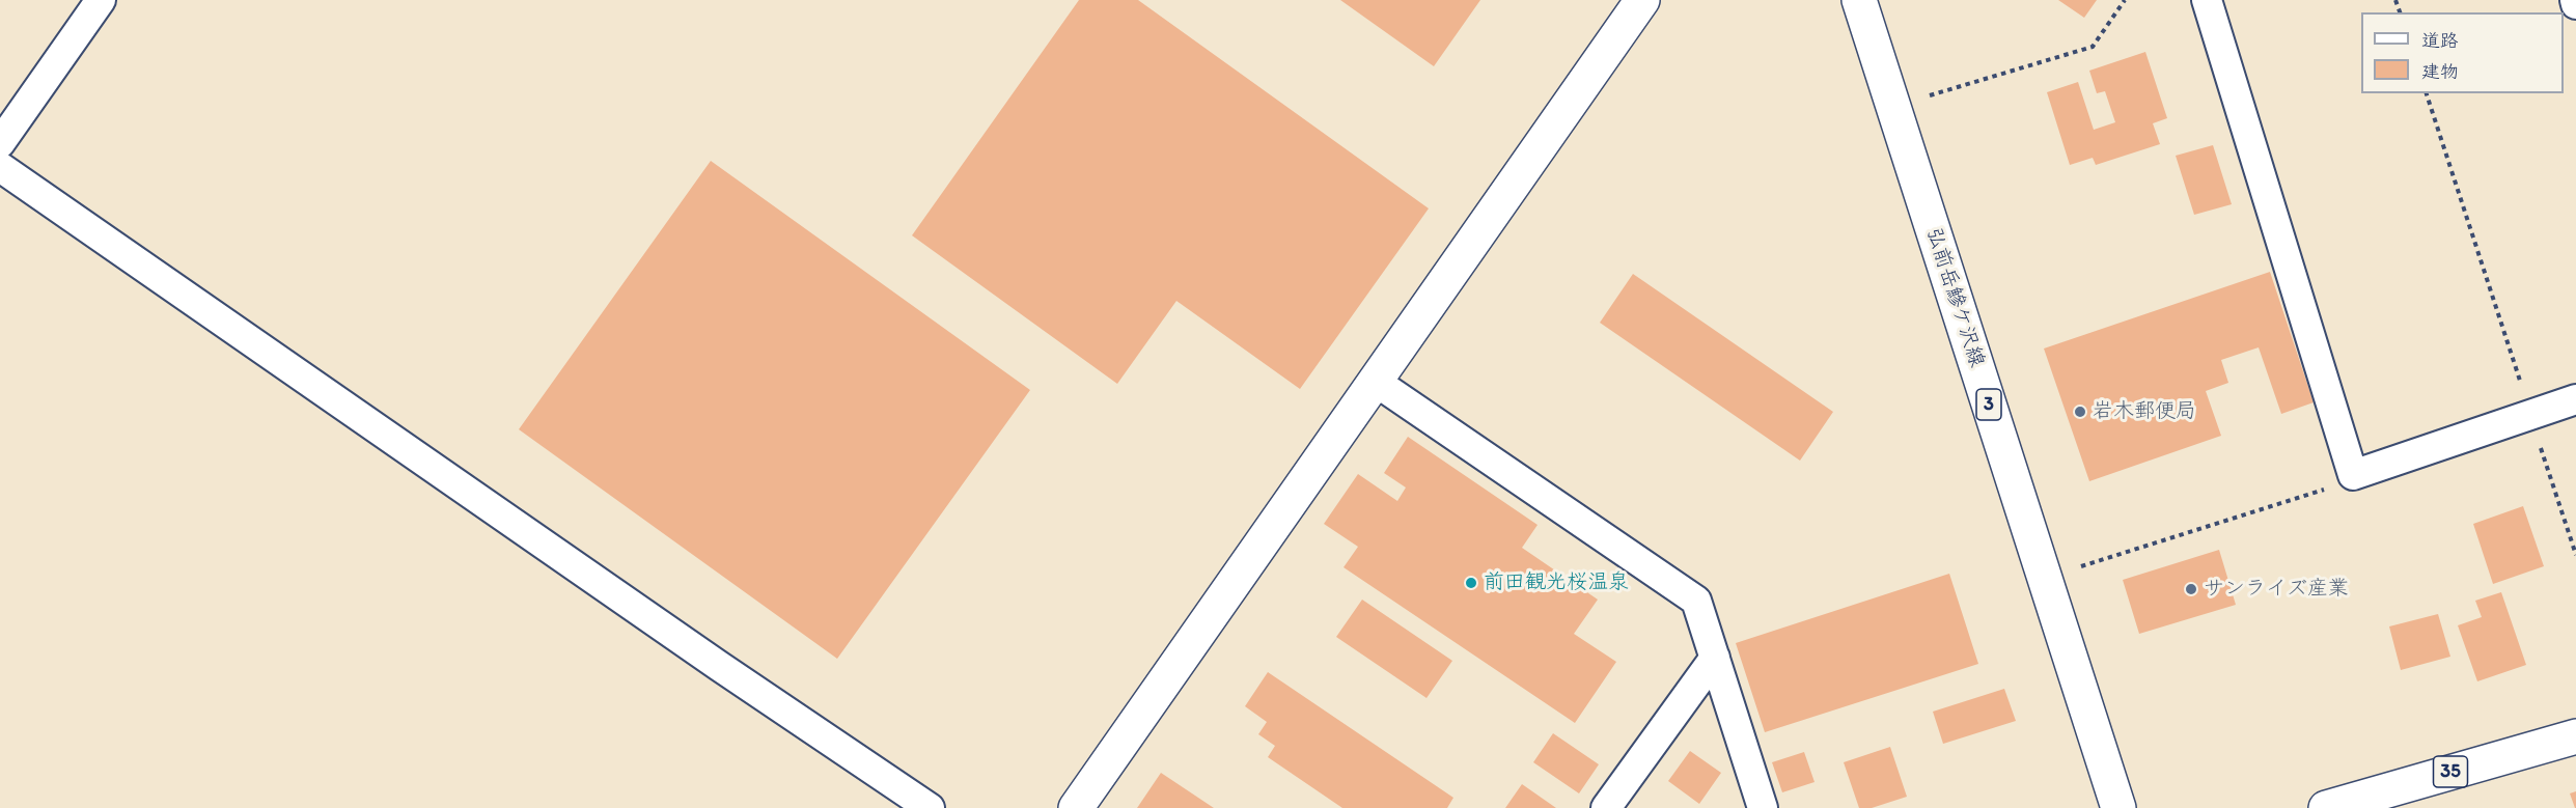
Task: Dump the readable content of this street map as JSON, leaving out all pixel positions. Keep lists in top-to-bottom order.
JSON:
{
  "streets": {
    "main road": ["弘前岳鰺ケ沢線", "3", "35"]
  },
  "places": ["岩木郵便局", "前田観光桜温泉", "サンライズ産業"],
  "legend": ["道路", "建物"]
}
